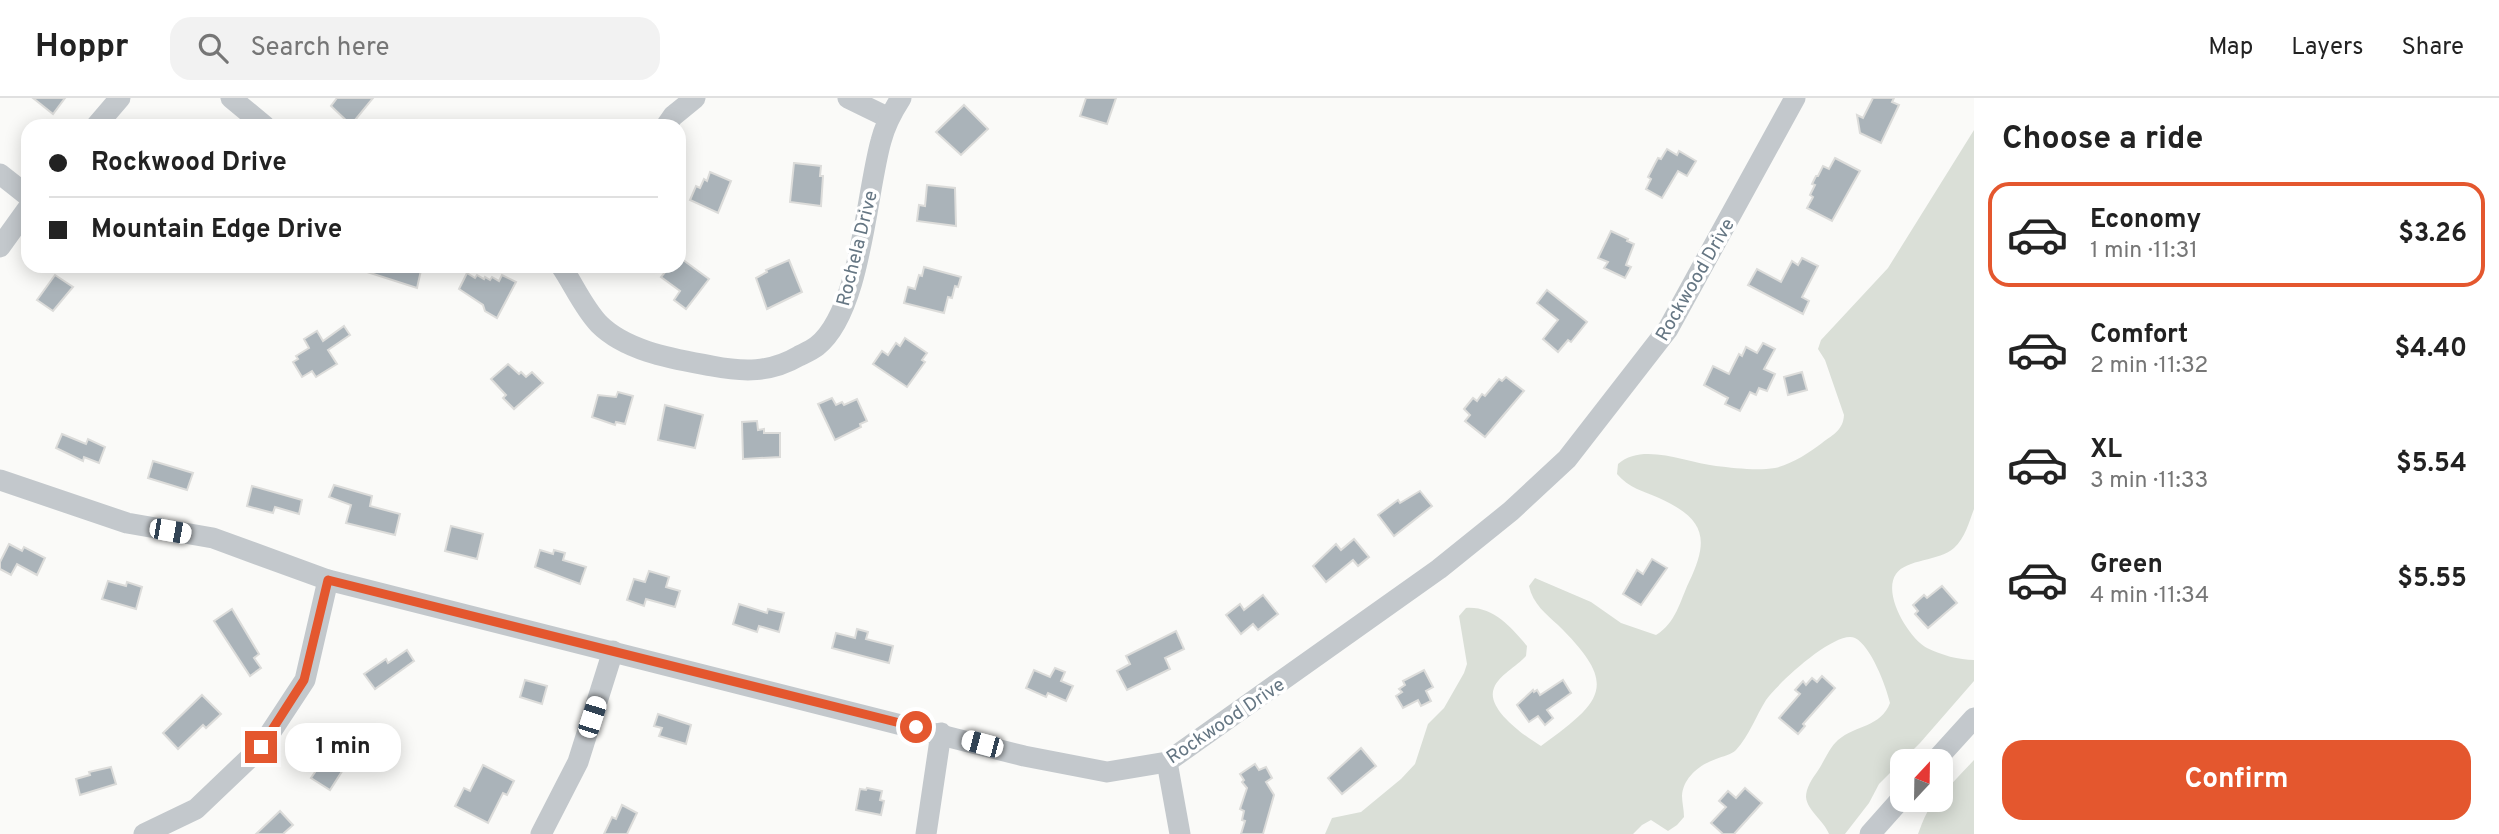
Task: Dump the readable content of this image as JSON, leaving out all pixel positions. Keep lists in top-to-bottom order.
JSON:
{
  "streets": {
    "street": ["Rochela Drive", "Rockwood Drive"]
  },
  "north": "top",
  "page": {
    "header": "Hoppr",
    "search": "Search here",
    "nav": ["Map", "Layers", "Share"],
    "heading": "Choose a ride",
    "banner": ["Rockwood Drive", "Mountain Edge Drive"],
    "list": [
      {
        "name": "Economy",
        "note": "1 min · 11:31",
        "value": "$3.26"
      },
      {
        "name": "Comfort",
        "note": "2 min · 11:32",
        "value": "$4.40"
      },
      {
        "name": "XL",
        "note": "3 min · 11:33",
        "value": "$5.54"
      },
      {
        "name": "Green",
        "note": "4 min · 11:34",
        "value": "$5.55"
      }
    ],
    "bubble": "1 min",
    "buttons": "Confirm"
  }
}
